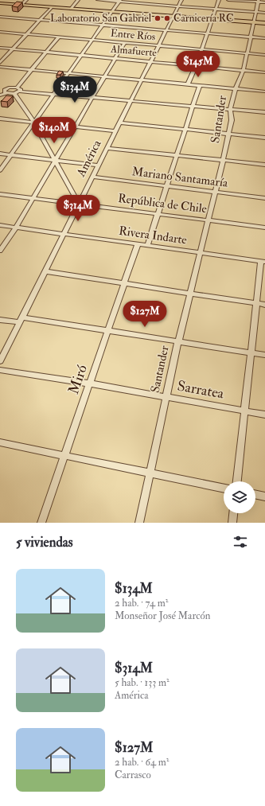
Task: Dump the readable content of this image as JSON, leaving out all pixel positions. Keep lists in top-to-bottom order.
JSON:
{
  "streets": {
    "street": [
      "Entre Ríos",
      "Almafuerte",
      "Santander",
      "América",
      "Mariano Santamaría",
      "República de Chile",
      "Rivera Indarte",
      "Miró",
      "Sarratea"
    ]
  },
  "crossings": [
    ["Entre Ríos", "Santander"],
    ["Entre Ríos", "América"],
    ["Almafuerte", "Santander"],
    ["Almafuerte", "América"],
    ["Santander", "Mariano Santamaría"],
    ["Santander", "República de Chile"],
    ["Santander", "Rivera Indarte"],
    ["Santander", "Sarratea"],
    ["América", "Mariano Santamaría"],
    ["América", "República de Chile"],
    ["América", "Rivera Indarte"],
    ["Rivera Indarte", "Miró"],
    ["Miró", "Sarratea"]
  ],
  "places": ["Laboratorio San Gabriel", "Carnicería RC"],
  "page": {
    "price": [
      "$145M",
      "$134M",
      "$140M",
      "$314M",
      "$127M"
    ],
    "heading": "5 viviendas",
    "list": [
      {
        "name": "$134M",
        "note": "2 hab. · 74 m² · Monseñor José Marcón"
      },
      {
        "name": "$314M",
        "note": "5 hab. · 133 m² · América"
      },
      {
        "name": "$127M",
        "note": "2 hab. · 64 m² · Carrasco"
      }
    ]
  }
}
